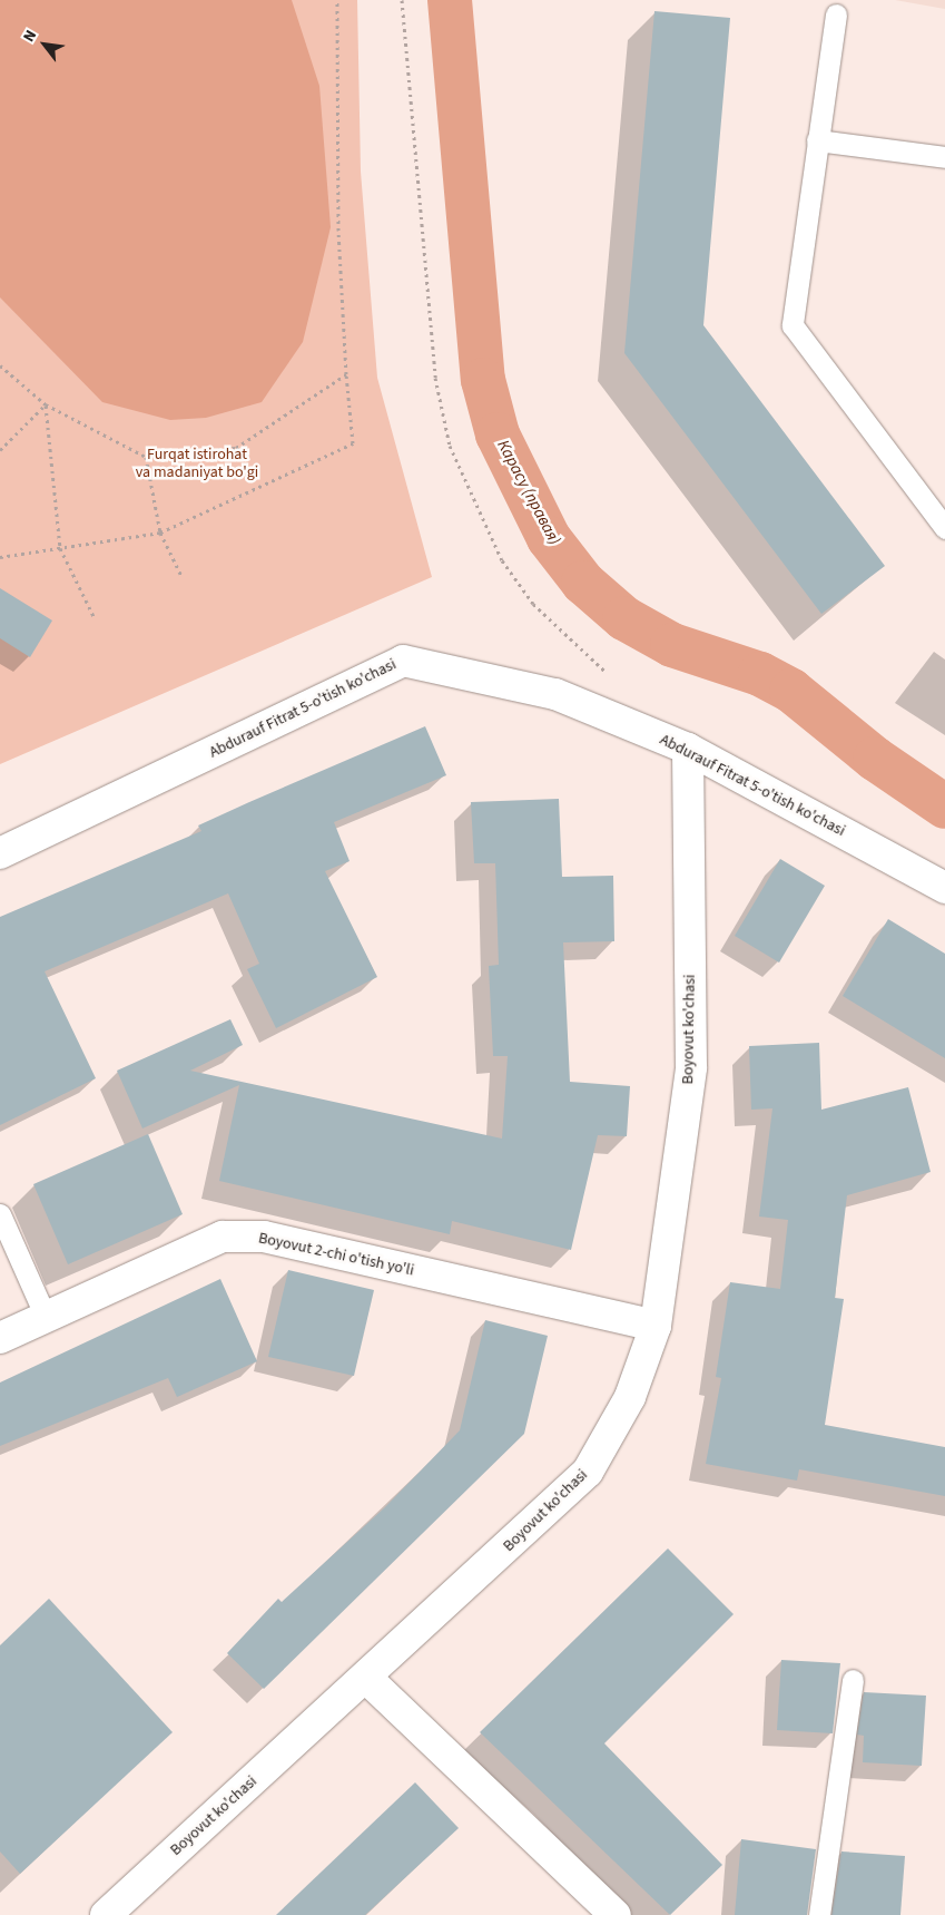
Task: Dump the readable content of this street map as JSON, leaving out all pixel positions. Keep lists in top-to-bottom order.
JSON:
{
  "streets": {
    "street": ["Abdurauf Fitrat 5-o'tish ko'chasi", "Boyovut ko'chasi", "Boyovut 2-chi o'tish yo'li"]
  },
  "crossings": [
    ["Abdurauf Fitrat 5-o'tish ko'chasi", "Boyovut ko'chasi"],
    ["Boyovut ko'chasi", "Boyovut 2-chi o'tish yo'li"]
  ],
  "water": ["Карасу (правая)"],
  "parks": ["Furqat istirohat va madaniyat bo'gi"],
  "north": "top left"
}
